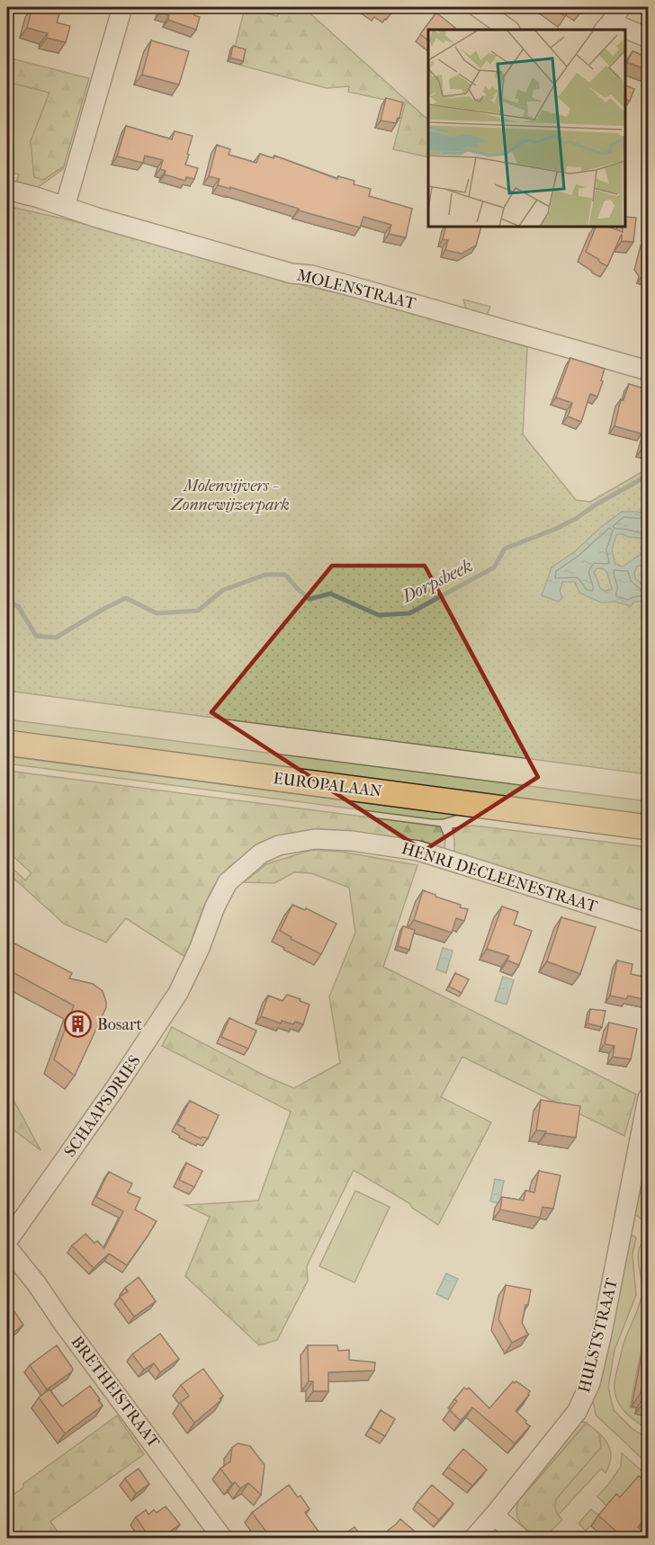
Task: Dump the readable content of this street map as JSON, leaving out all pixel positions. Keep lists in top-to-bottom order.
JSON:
{
  "streets": {
    "main road": ["EUROPALAAN"],
    "street": [
      "MOLENSTRAAT",
      "HENRI DECLEENESTRAAT",
      "SCHAAPSDRIES",
      "HULSTSTRAAT",
      "BRETHEISTRAAT"
    ]
  },
  "crossings": [
    ["HENRI DECLEENESTRAAT", "SCHAAPSDRIES"]
  ],
  "water": ["Dorpsbeek"],
  "parks": ["Molenvijvers - Zonnewijzerpark"],
  "places": {
    "building": ["Bosart"]
  }
}
